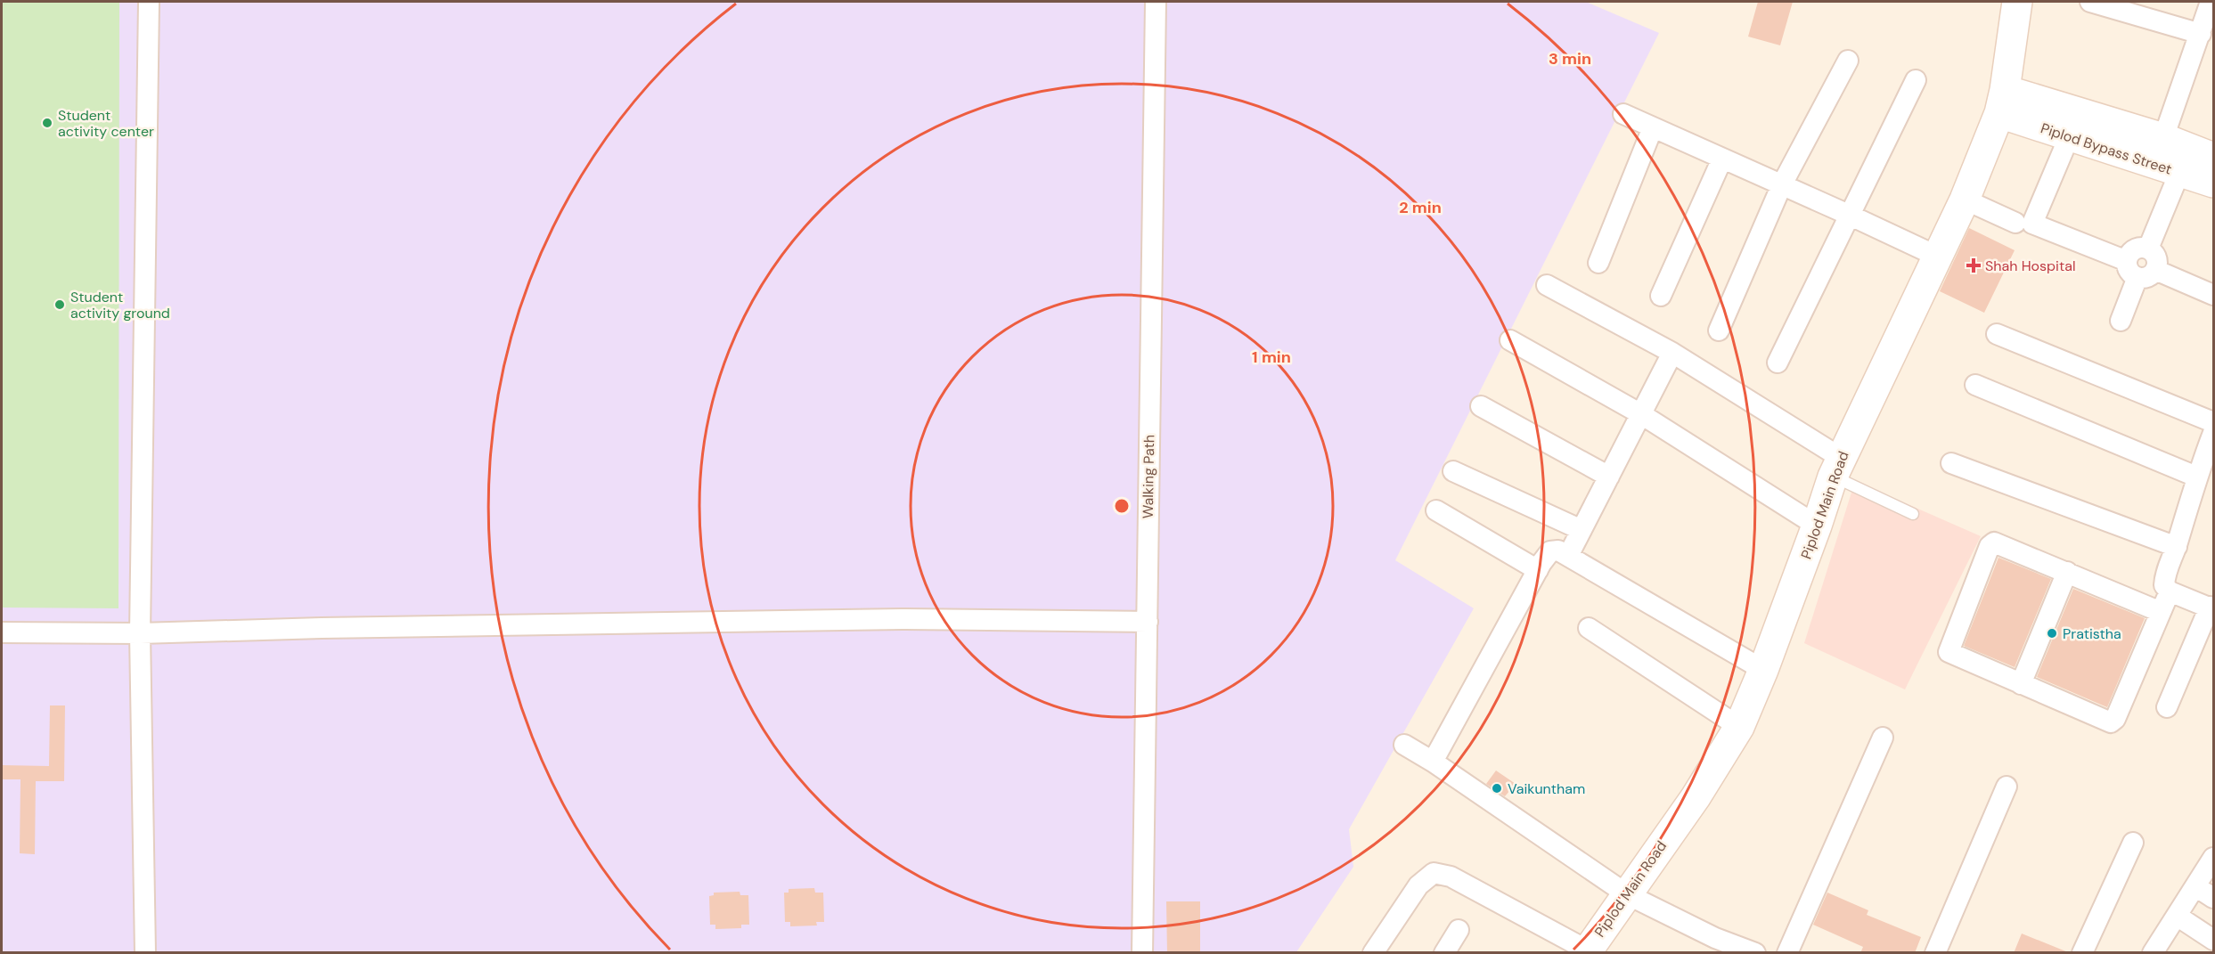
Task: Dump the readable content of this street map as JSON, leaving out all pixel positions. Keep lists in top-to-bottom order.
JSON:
{
  "streets": {
    "street": ["Piplod Bypass Street", "Walking Path", "Piplod Main Road"]
  },
  "crossings": [
    ["Piplod Bypass Street", "Piplod Main Road"]
  ],
  "places": {
    "other": [
      "Student activity center",
      "Student activity ground",
      "Pratistha",
      "Vaikuntham"
    ],
    "health": ["Shah Hospital"]
  },
  "rings": ["3 min", "2 min", "1 min"]
}
